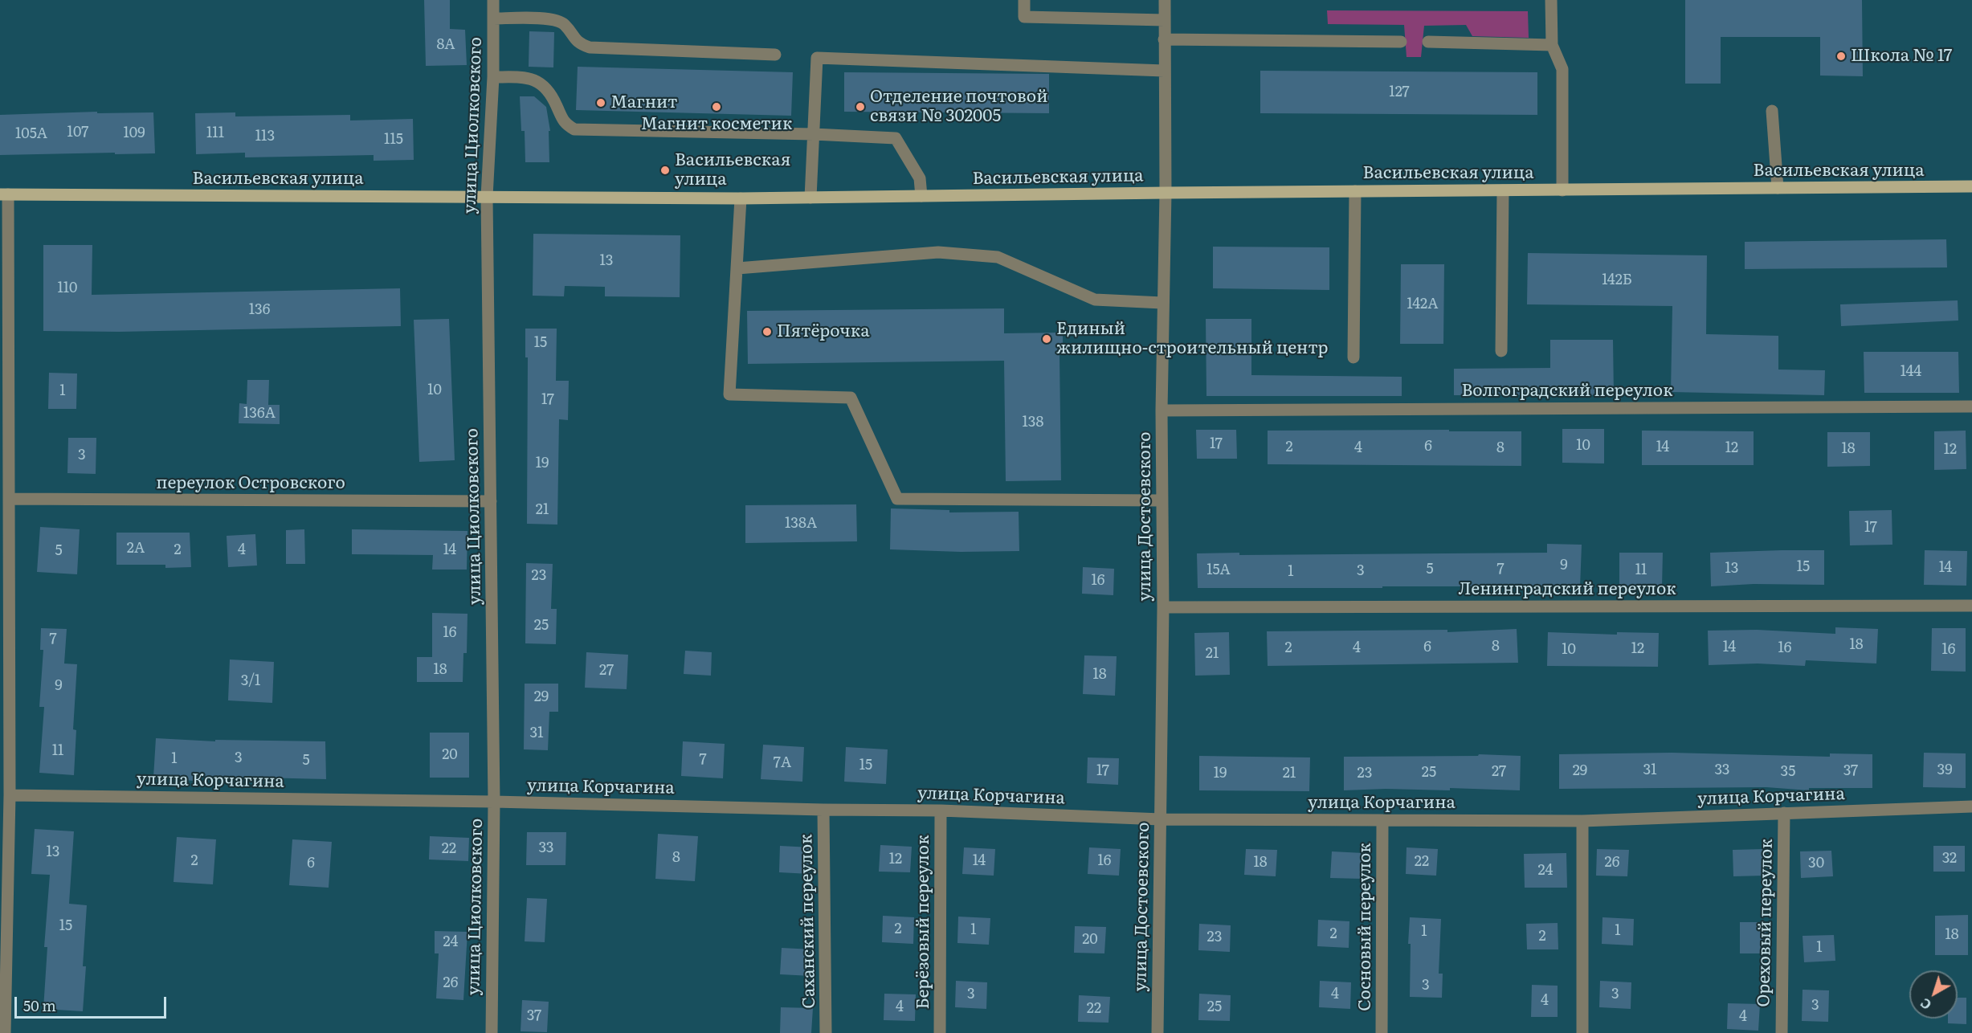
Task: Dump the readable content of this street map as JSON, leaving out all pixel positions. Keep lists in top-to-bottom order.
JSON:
{
  "streets": {
    "main road": ["Васильевская улица"],
    "street": [
      "улица Циолковского",
      "Волгоградский переулок",
      "переулок Островского",
      "улица Достоевского",
      "Ленинградский переулок",
      "улица Корчагина",
      "Саханский переулок",
      "Берёзовый переулок",
      "Ореховый переулок",
      "Сосновый переулок"
    ]
  },
  "crossings": [
    ["улица Циолковского", "Васильевская улица"],
    ["улица Циолковского", "переулок Островского"],
    ["улица Циолковского", "улица Корчагина"],
    ["Васильевская улица", "улица Достоевского"],
    ["Волгоградский переулок", "улица Достоевского"],
    ["улица Достоевского", "Ленинградский переулок"],
    ["улица Достоевского", "улица Корчагина"],
    ["улица Корчагина", "Саханский переулок"],
    ["улица Корчагина", "Берёзовый переулок"],
    ["улица Корчагина", "Ореховый переулок"],
    ["улица Корчагина", "Сосновый переулок"]
  ],
  "places": [
    "Школа № 17",
    "Магнит",
    "Магнит косметик",
    "Отделение почтовой связи № 302005",
    "Васильевская улица",
    "Пятёрочка",
    "Единый жилищно-строительный центр"
  ],
  "house_numbers": [
    "8А",
    "127",
    "107",
    "109",
    "111",
    "105А",
    "113",
    "115",
    "13",
    "142Б",
    "110",
    "142А",
    "136",
    "15",
    "144",
    "10",
    "1",
    "17",
    "136А",
    "138",
    "17",
    "10",
    "6",
    "2",
    "14",
    "4",
    "8",
    "12",
    "18",
    "12",
    "3",
    "19",
    "21",
    "138А",
    "17",
    "2А",
    "2",
    "4",
    "14",
    "5",
    "9",
    "15",
    "14",
    "13",
    "5",
    "7",
    "15А",
    "11",
    "3",
    "1",
    "23",
    "16",
    "25",
    "16",
    "7",
    "18",
    "8",
    "6",
    "14",
    "2",
    "4",
    "16",
    "12",
    "10",
    "16",
    "21",
    "18",
    "27",
    "18",
    "3/1",
    "9",
    "29",
    "31",
    "11",
    "20",
    "3",
    "1",
    "7",
    "5",
    "7А",
    "15",
    "31",
    "33",
    "39",
    "17",
    "29",
    "37",
    "27",
    "35",
    "25",
    "19",
    "21",
    "23",
    "33",
    "22",
    "13",
    "8",
    "32",
    "12",
    "2",
    "14",
    "16",
    "22",
    "18",
    "26",
    "6",
    "30",
    "24",
    "15",
    "2",
    "1",
    "1",
    "1",
    "2",
    "18",
    "2",
    "23",
    "20",
    "24",
    "1",
    "26",
    "3",
    "3",
    "4",
    "3",
    "4",
    "3",
    "4",
    "25",
    "22",
    "37",
    "4"
  ],
  "scale_bar": "50 m",
  "north": "bottom left"
}
